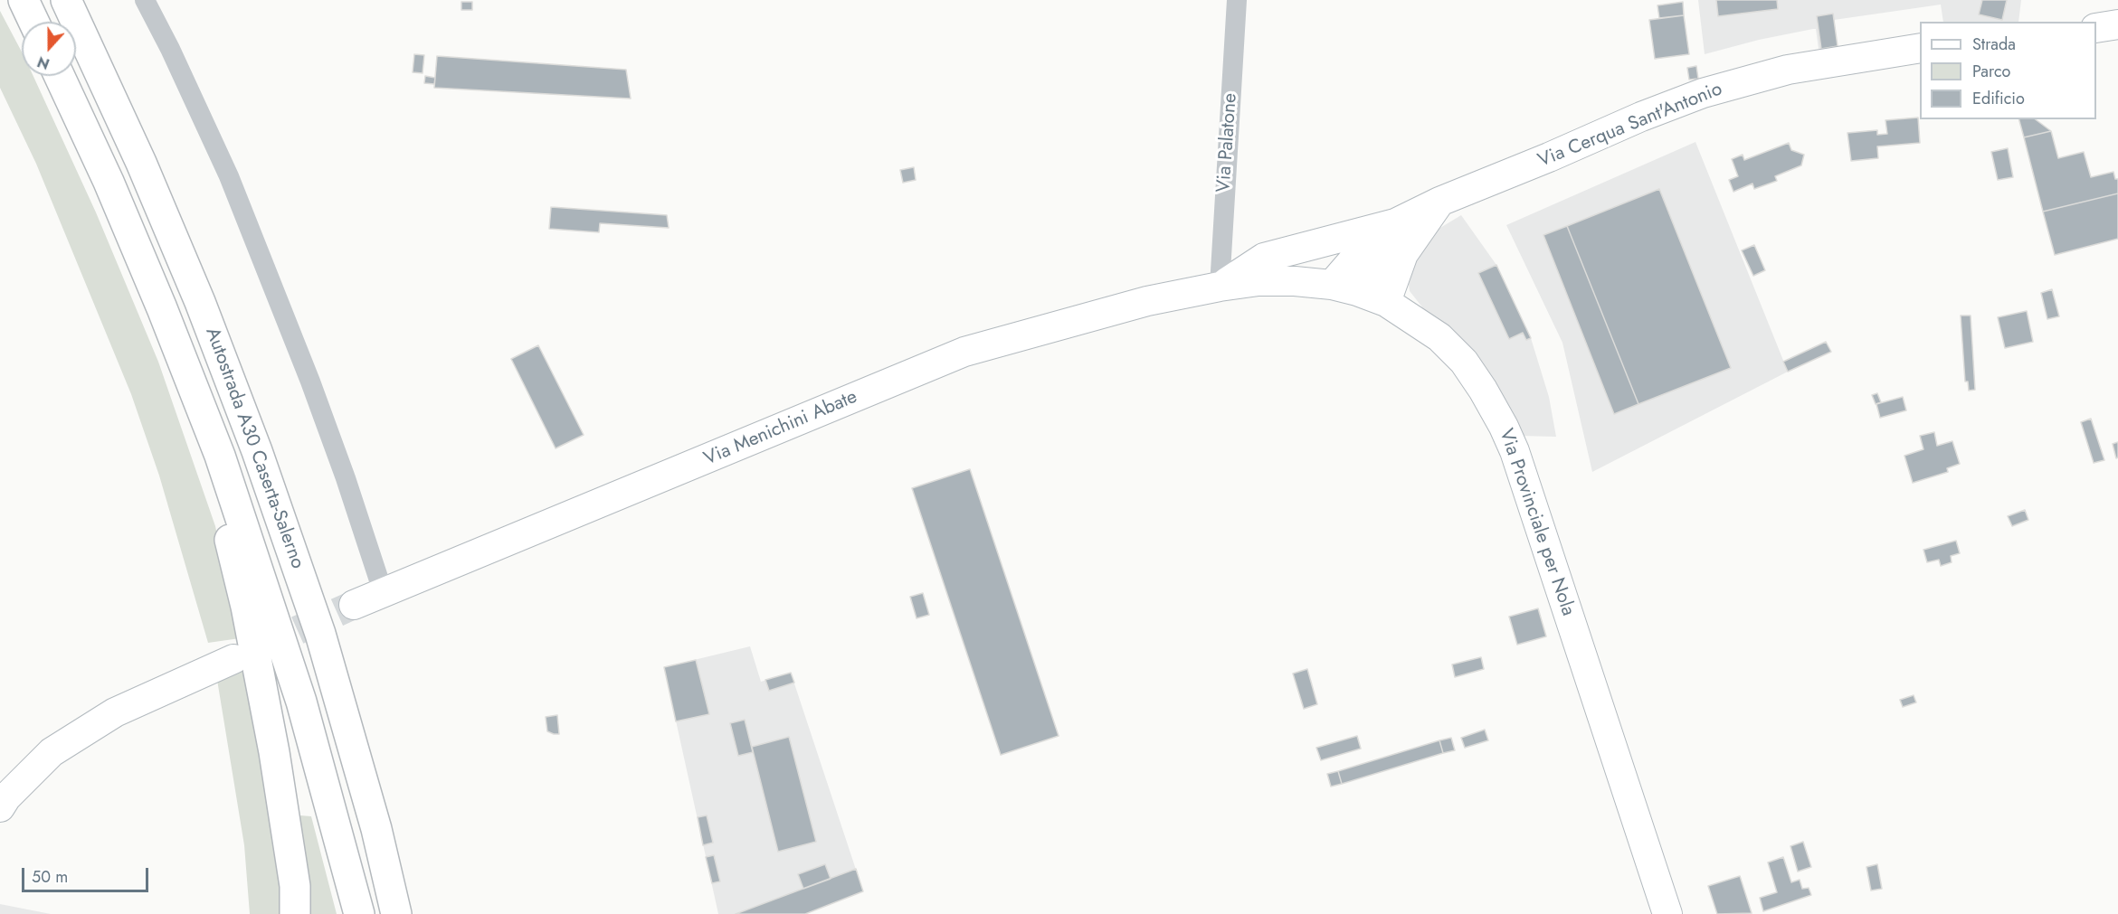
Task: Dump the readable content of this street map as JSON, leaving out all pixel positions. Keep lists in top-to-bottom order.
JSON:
{
  "streets": {
    "highway": ["Autostrada A30 Caserta-Salerno"],
    "street": [
      "Via Cerqua Sant'Antonio",
      "Via Palatone",
      "Via Menichini Abate",
      "Via Provinciale per Nola"
    ]
  },
  "crossings": [
    ["Via Cerqua Sant'Antonio", "Via Provinciale per Nola"],
    ["Via Palatone", "Via Menichini Abate"],
    ["Via Palatone", "Via Provinciale per Nola"],
    ["Via Menichini Abate", "Via Provinciale per Nola"]
  ],
  "legend": ["Strada", "Parco", "Edificio"],
  "scale_bar": "50 m",
  "north": "bottom"
}
